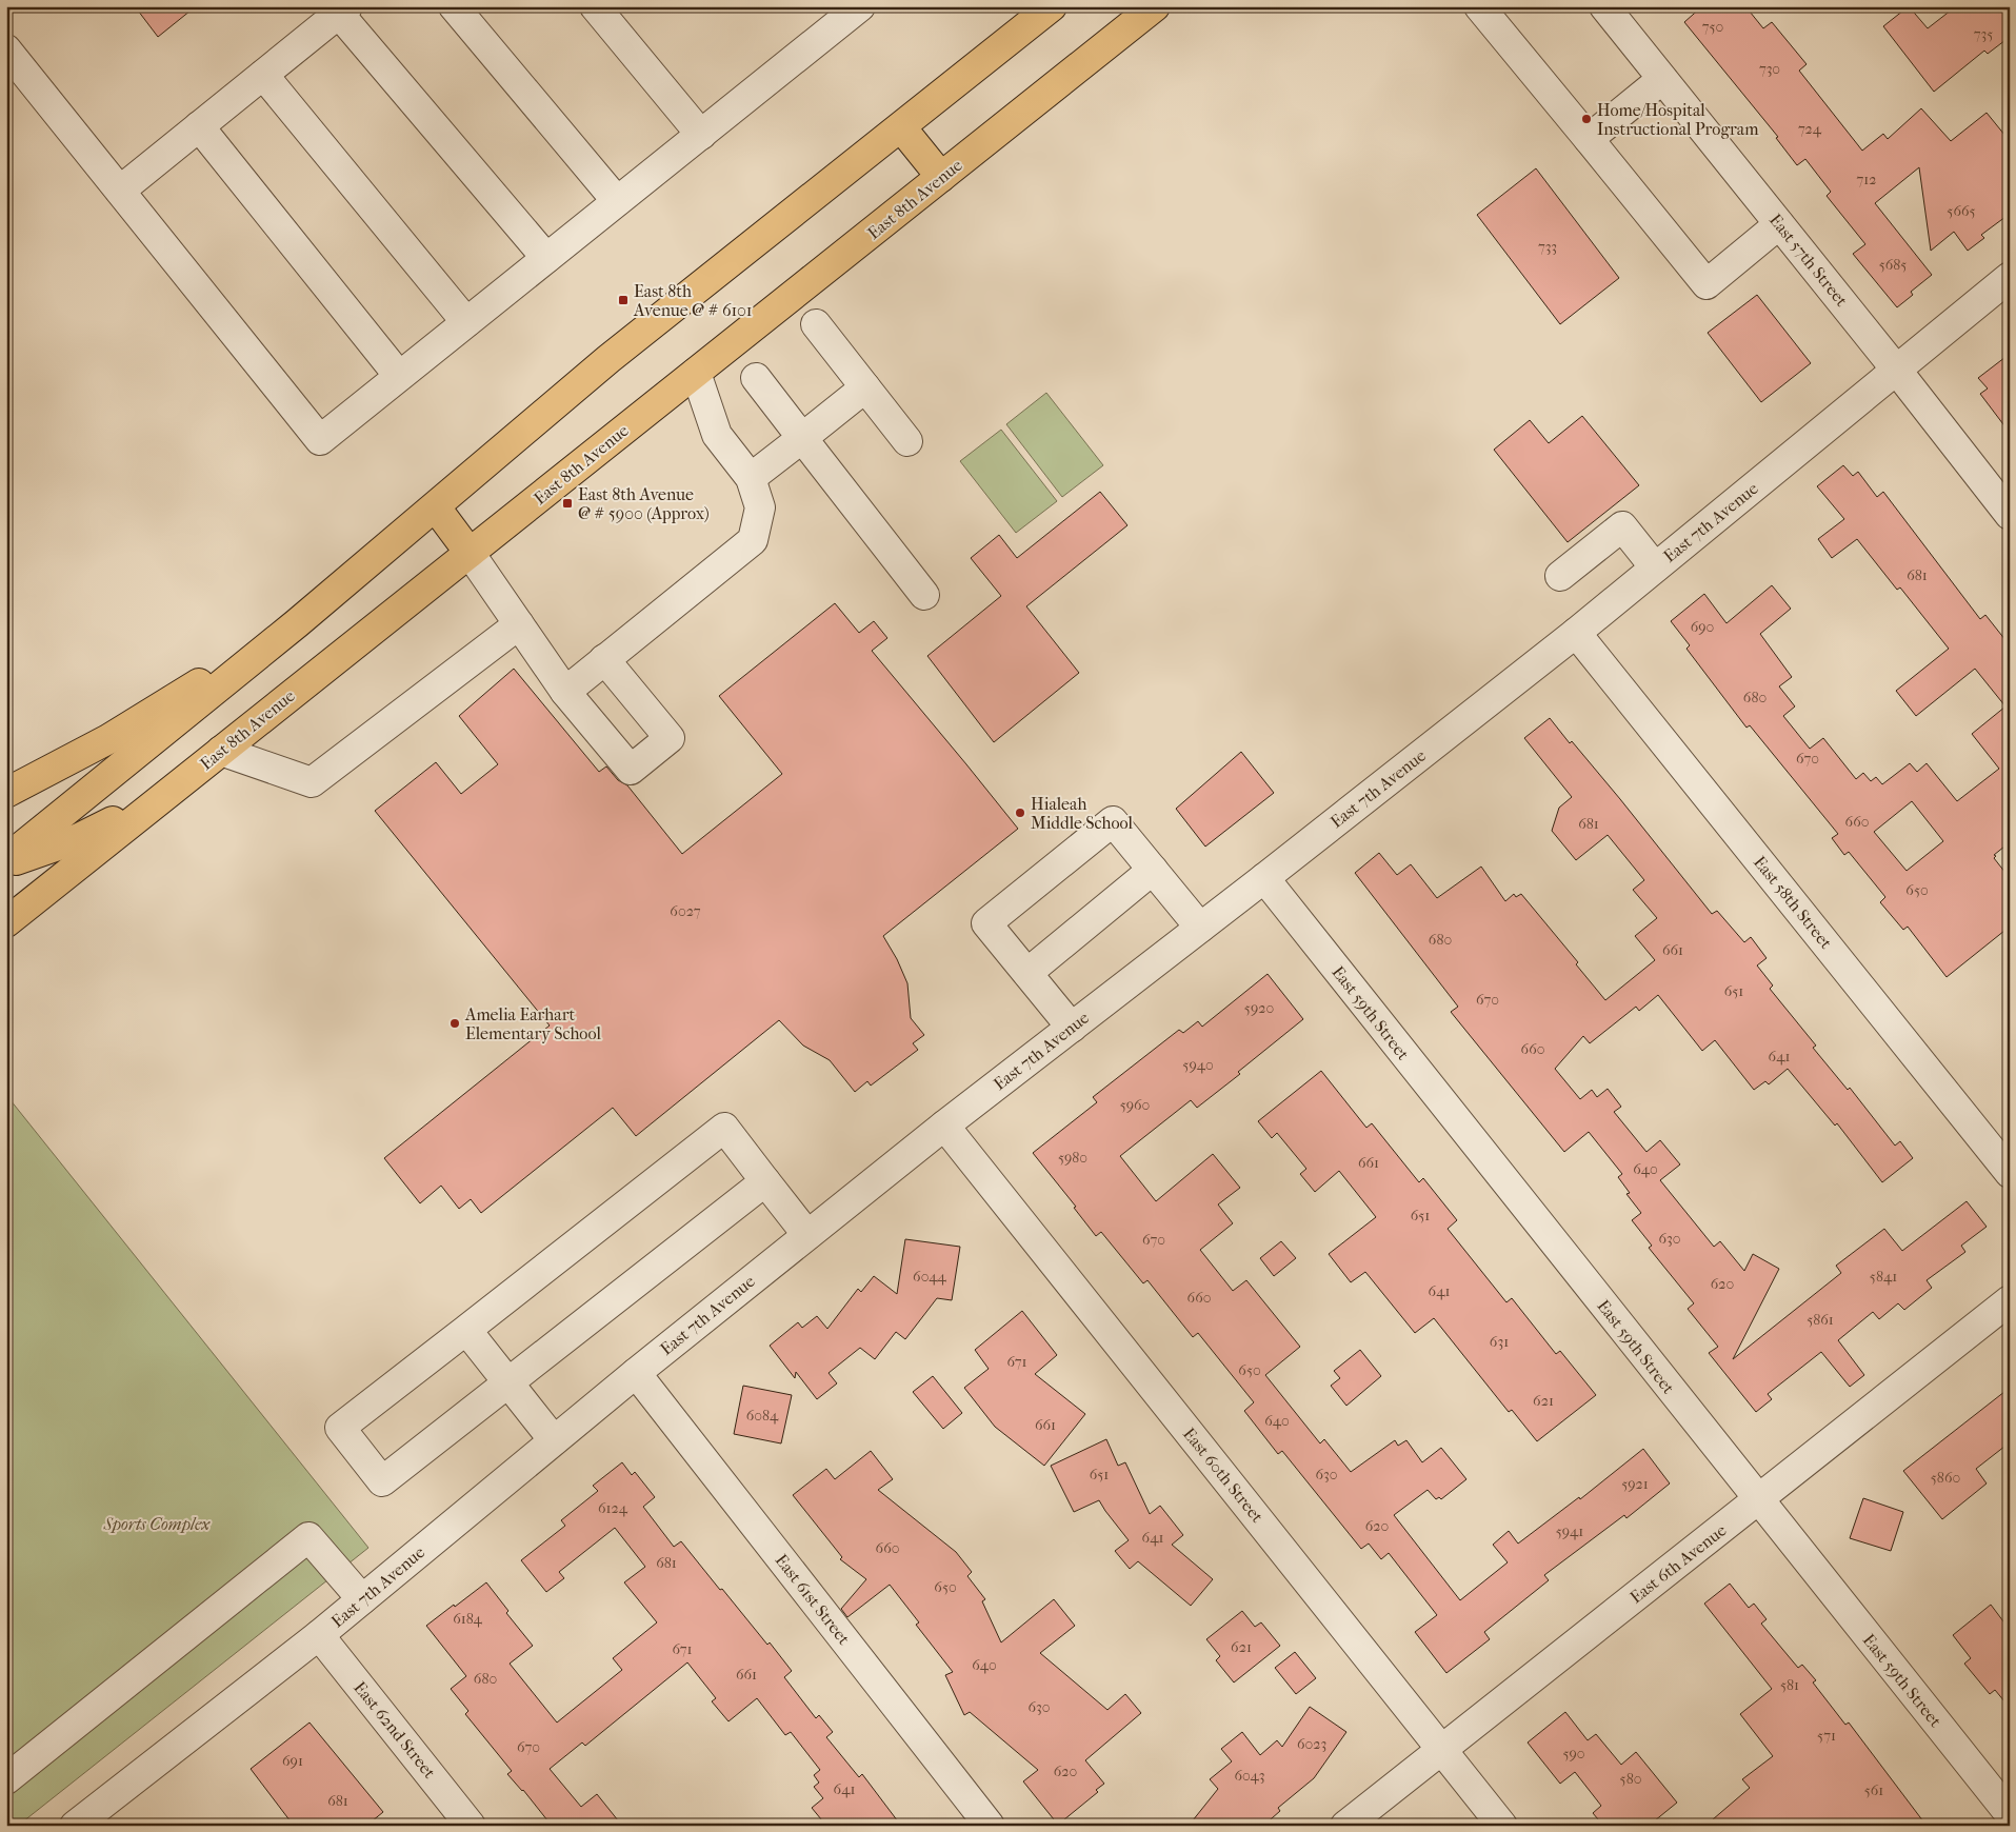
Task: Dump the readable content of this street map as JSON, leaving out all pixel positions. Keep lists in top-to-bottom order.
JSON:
{
  "streets": {
    "main road": ["East 8th Avenue"],
    "street": [
      "East 57th Street",
      "East 7th Avenue",
      "East 58th Street",
      "East 59th Street",
      "East 60th Street",
      "East 6th Avenue",
      "East 61st Street",
      "East 62nd Street"
    ]
  },
  "crossings": [
    ["East 57th Street", "East 7th Avenue"],
    ["East 7th Avenue", "East 58th Street"],
    ["East 7th Avenue", "East 59th Street"],
    ["East 7th Avenue", "East 60th Street"],
    ["East 7th Avenue", "East 61st Street"],
    ["East 7th Avenue", "East 62nd Street"],
    ["East 59th Street", "East 6th Avenue"],
    ["East 60th Street", "East 6th Avenue"]
  ],
  "parks": ["Sports Complex"],
  "places": {
    "other": ["Home/Hospital Instructional Program", "Hialeah Middle School", "Amelia Earhart Elementary School"],
    "transit": ["East 8th Avenue @ # 6101", "East 8th Avenue @ # 5900 (Approx)"]
  },
  "house_numbers": [
    "750",
    "735",
    "730",
    "724",
    "712",
    "5665",
    "733",
    "5685",
    "681",
    "690",
    "680",
    "670",
    "660",
    "681",
    "650",
    "6027",
    "680",
    "661",
    "651",
    "670",
    "5920",
    "660",
    "641",
    "5940",
    "5960",
    "5980",
    "661",
    "640",
    "651",
    "630",
    "670",
    "6044",
    "5841",
    "620",
    "641",
    "660",
    "5861",
    "631",
    "671",
    "650",
    "621",
    "6084",
    "640",
    "661",
    "651",
    "630",
    "5860",
    "5921",
    "6124",
    "620",
    "5941",
    "641",
    "660",
    "681",
    "650",
    "6184",
    "621",
    "671",
    "640",
    "661",
    "680",
    "581",
    "630",
    "571",
    "6023",
    "670",
    "590",
    "691",
    "620",
    "6043",
    "580",
    "641",
    "561",
    "681"
  ]
}
